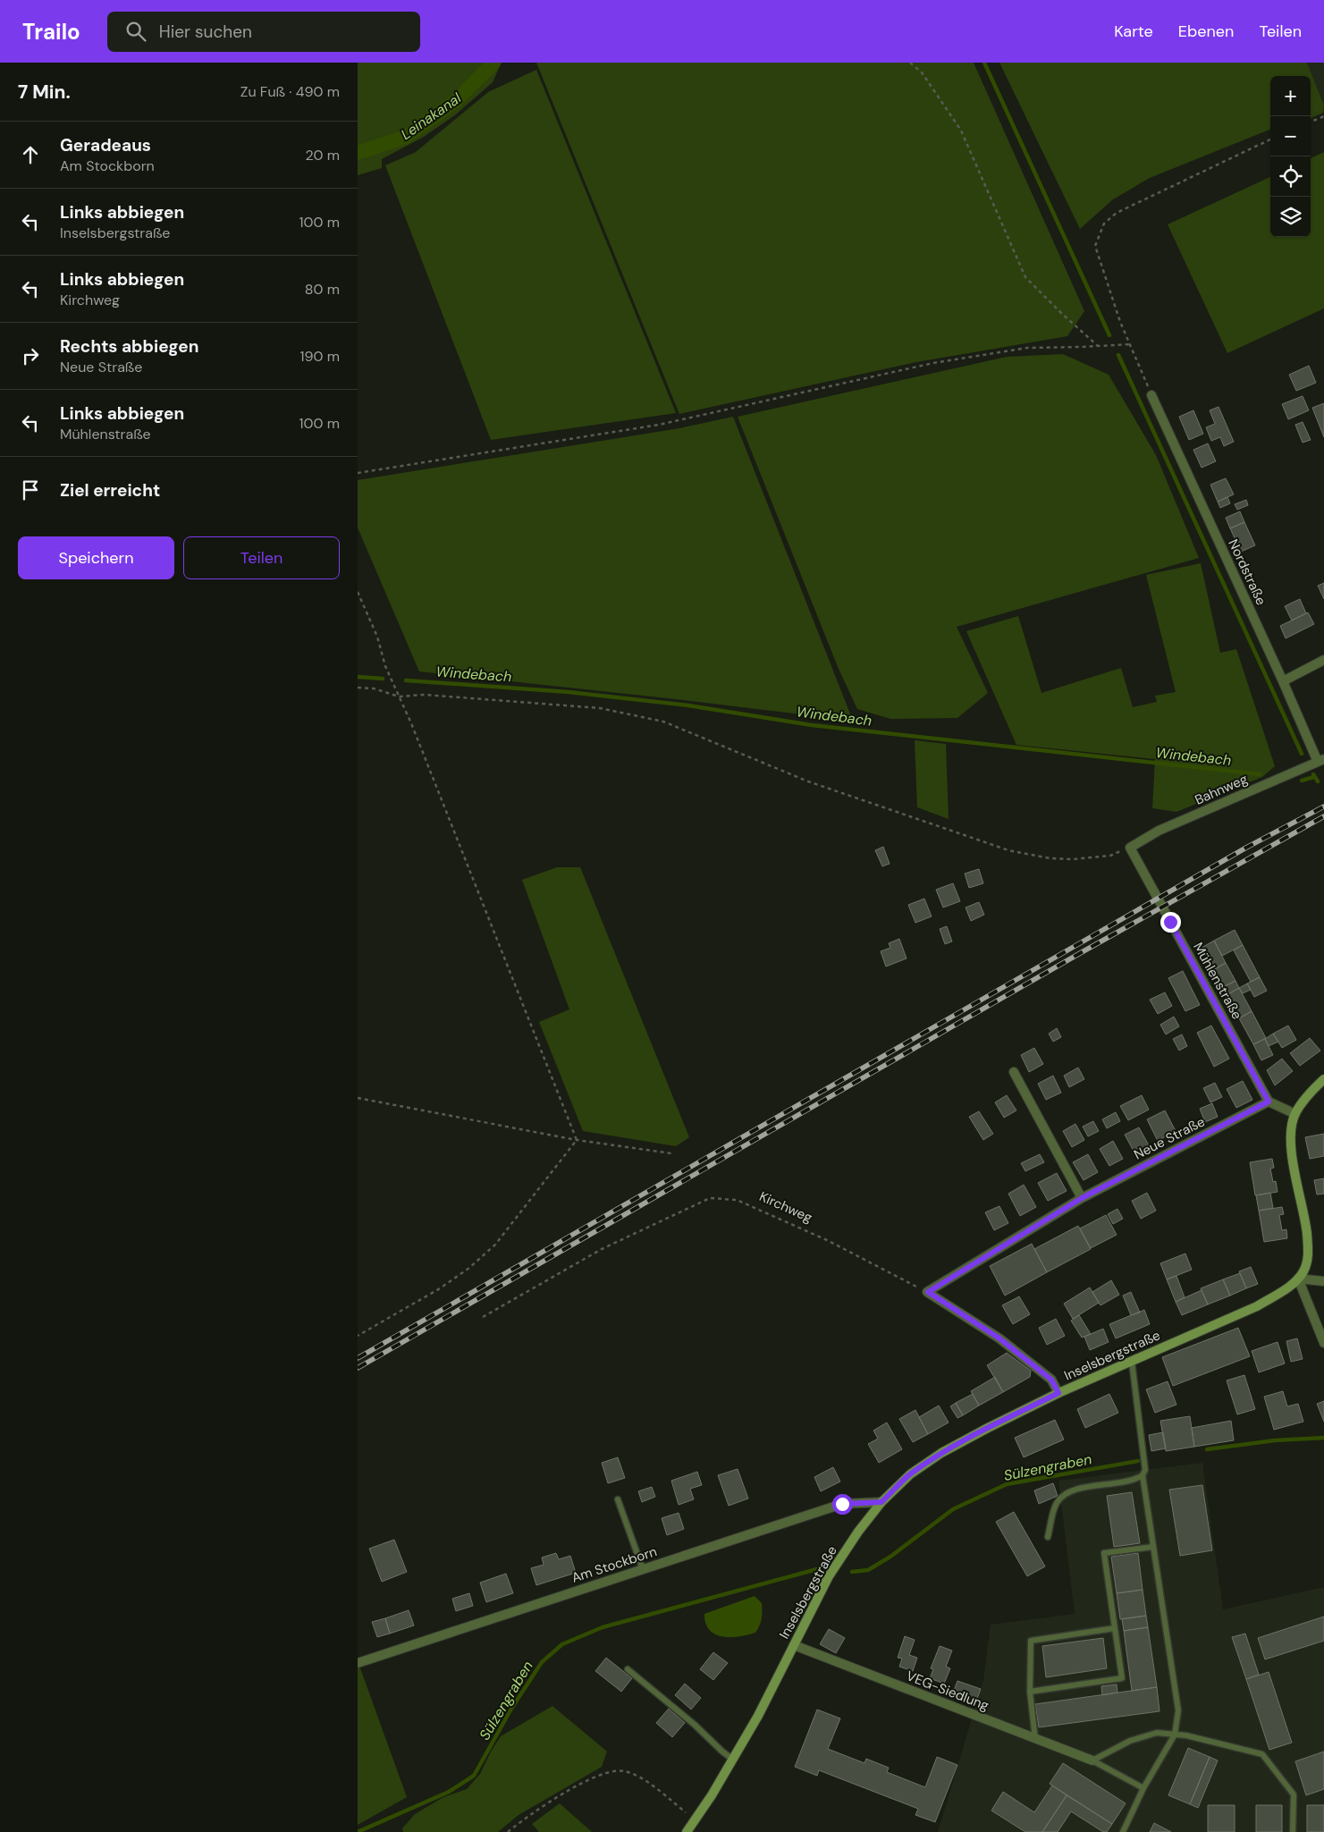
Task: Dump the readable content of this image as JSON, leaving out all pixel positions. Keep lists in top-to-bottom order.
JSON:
{
  "streets": {
    "street": [
      "Nordstraße",
      "Bahnweg",
      "Mühlenstraße",
      "Neue Straße",
      "Inselsbergstraße",
      "Am Stockborn",
      "VEG-Siedlung"
    ],
    "path": ["Kirchweg"]
  },
  "crossings": [
    ["Nordstraße", "Bahnweg"],
    ["Bahnweg", "Mühlenstraße"],
    ["Mühlenstraße", "Neue Straße"],
    ["Neue Straße", "Kirchweg"],
    ["Inselsbergstraße", "Am Stockborn"],
    ["Inselsbergstraße", "VEG-Siedlung"]
  ],
  "water": ["Leinakanal", "Windebach", "Sülzengraben"],
  "page": {
    "header": "Trailo",
    "search": "Hier suchen",
    "nav": ["Karte", "Ebenen", "Teilen"],
    "heading": ["7 Min.", "Zu Fuß · 490 m"],
    "map_buttons": ["+", "−"],
    "list": [
      ["Geradeaus", "Am Stockborn", "20 m"],
      ["Links abbiegen", "Inselsbergstraße", "100 m"],
      ["Links abbiegen", "Kirchweg", "80 m"],
      ["Rechts abbiegen", "Neue Straße", "190 m"],
      ["Links abbiegen", "Mühlenstraße", "100 m"],
      "Ziel erreicht"
    ],
    "buttons": ["Speichern", "Teilen"]
  }
}
